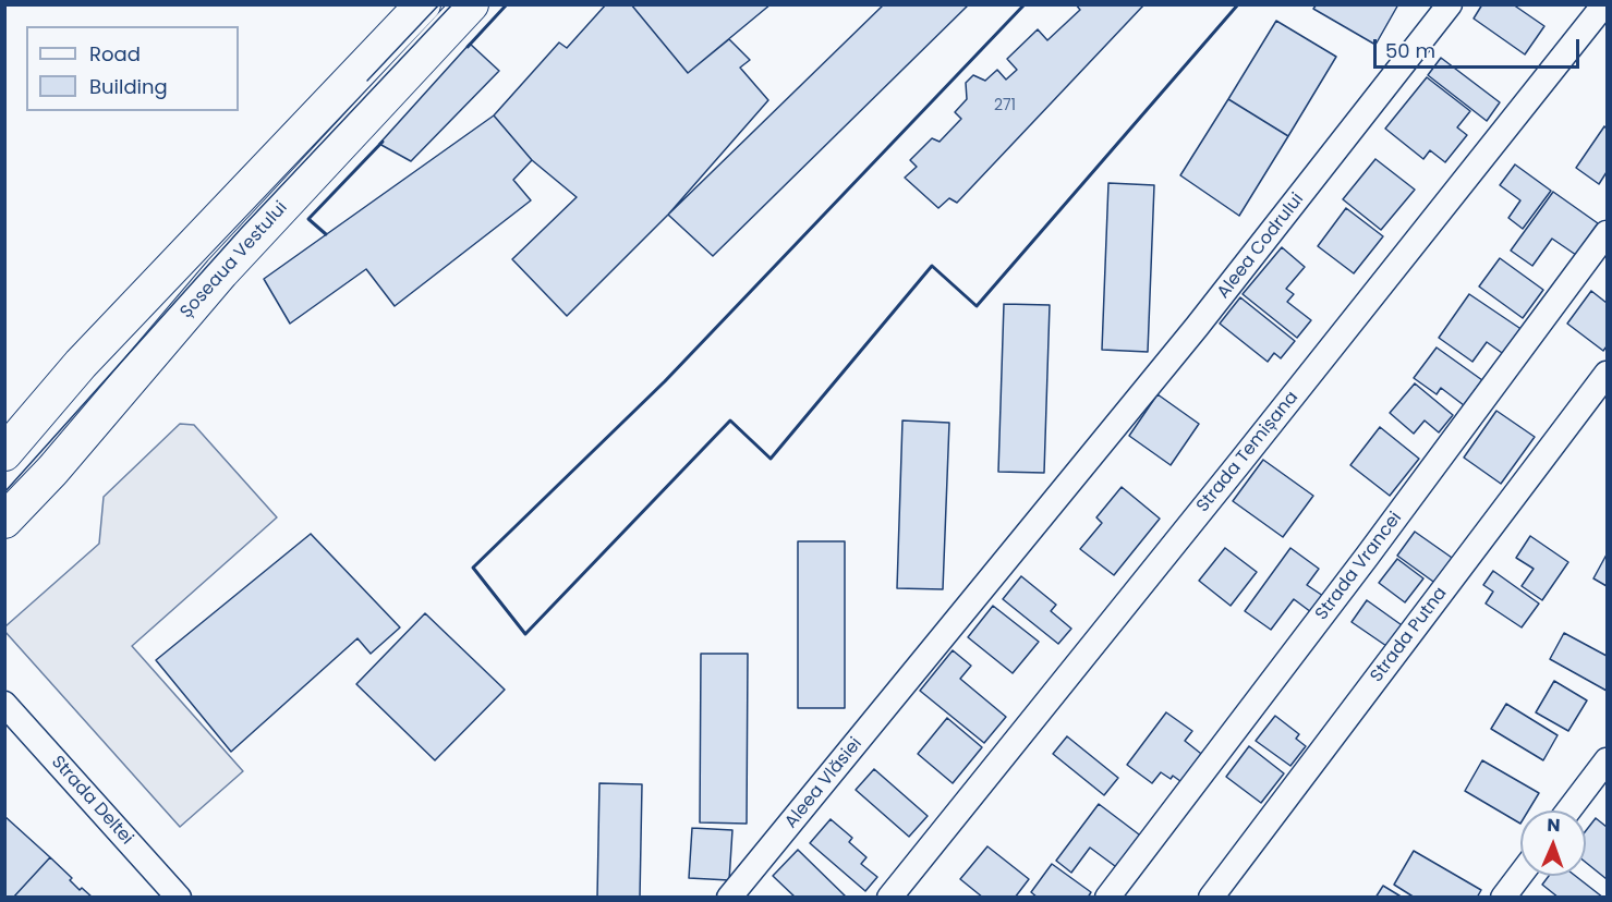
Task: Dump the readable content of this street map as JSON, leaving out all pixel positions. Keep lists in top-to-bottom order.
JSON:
{
  "streets": {
    "main road": ["Șoseaua Vestului"],
    "street": [
      "Aleea Codrului",
      "Strada Temișana",
      "Strada Vrancei",
      "Strada Putna",
      "Aleea Vlăsiei",
      "Strada Deltei"
    ]
  },
  "crossings": [
    ["Aleea Codrului", "Aleea Vlăsiei"]
  ],
  "house_numbers": ["271"],
  "legend": ["Road", "Building"],
  "scale_bar": "50 m",
  "north": "top"
}
